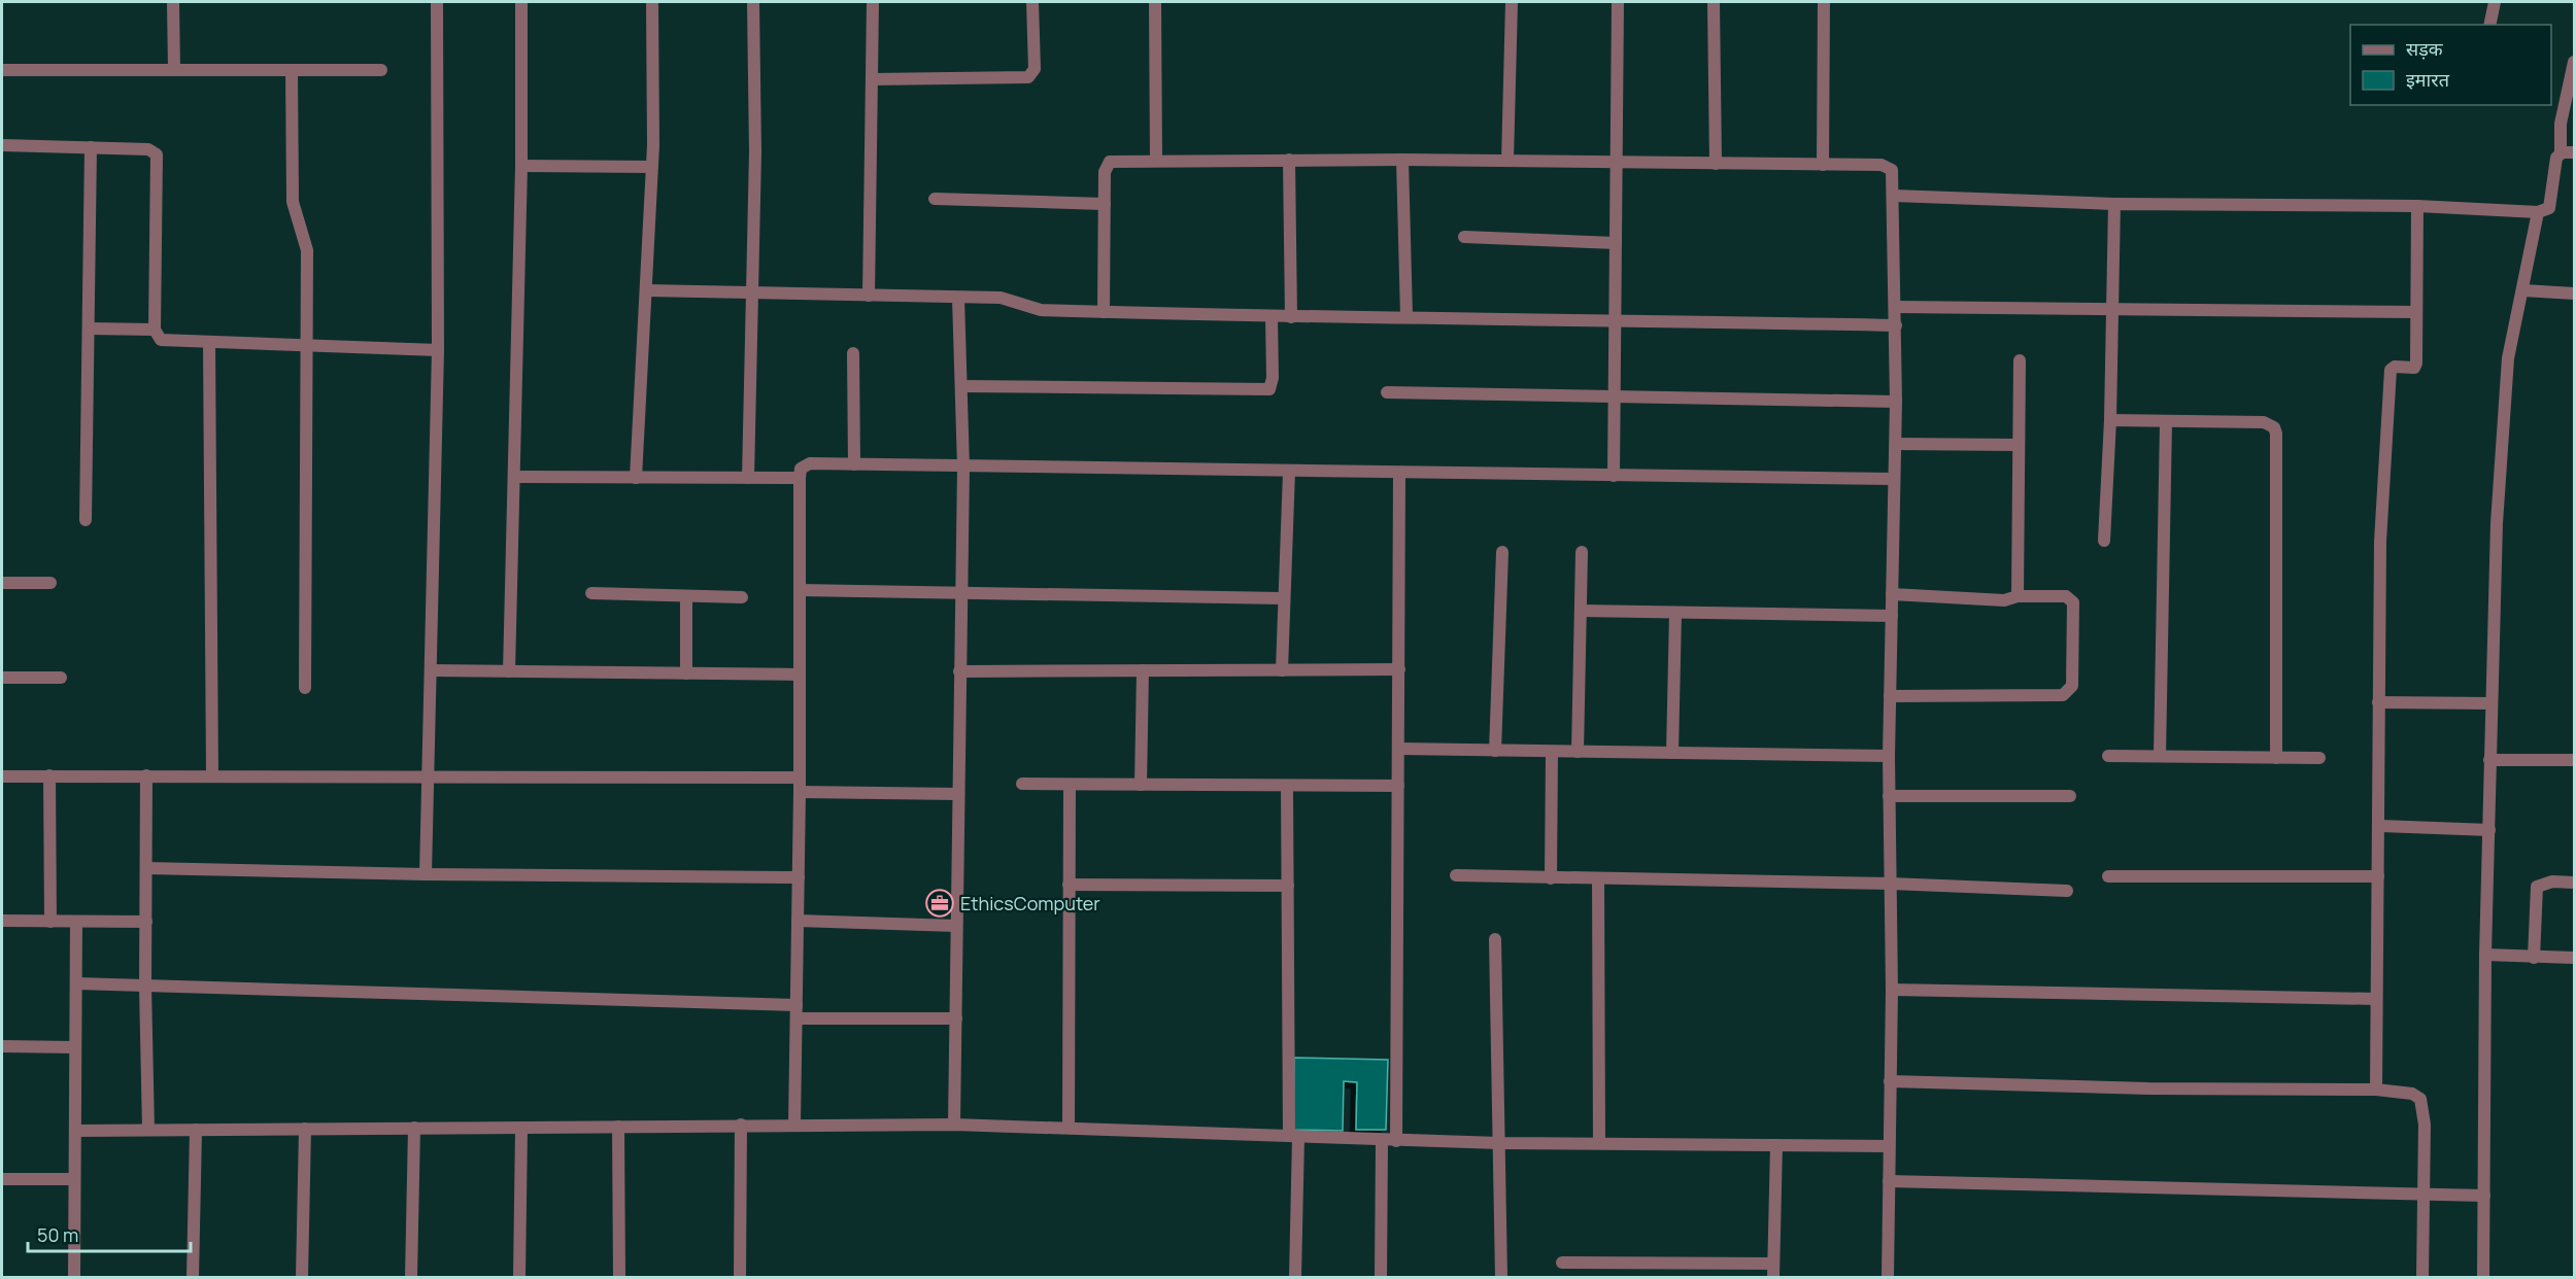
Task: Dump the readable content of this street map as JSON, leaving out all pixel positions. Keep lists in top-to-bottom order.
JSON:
{
  "places": {
    "office": ["EthicsComputer"]
  },
  "legend": ["सड़क", "इमारत"],
  "scale_bar": "50 m"
}
